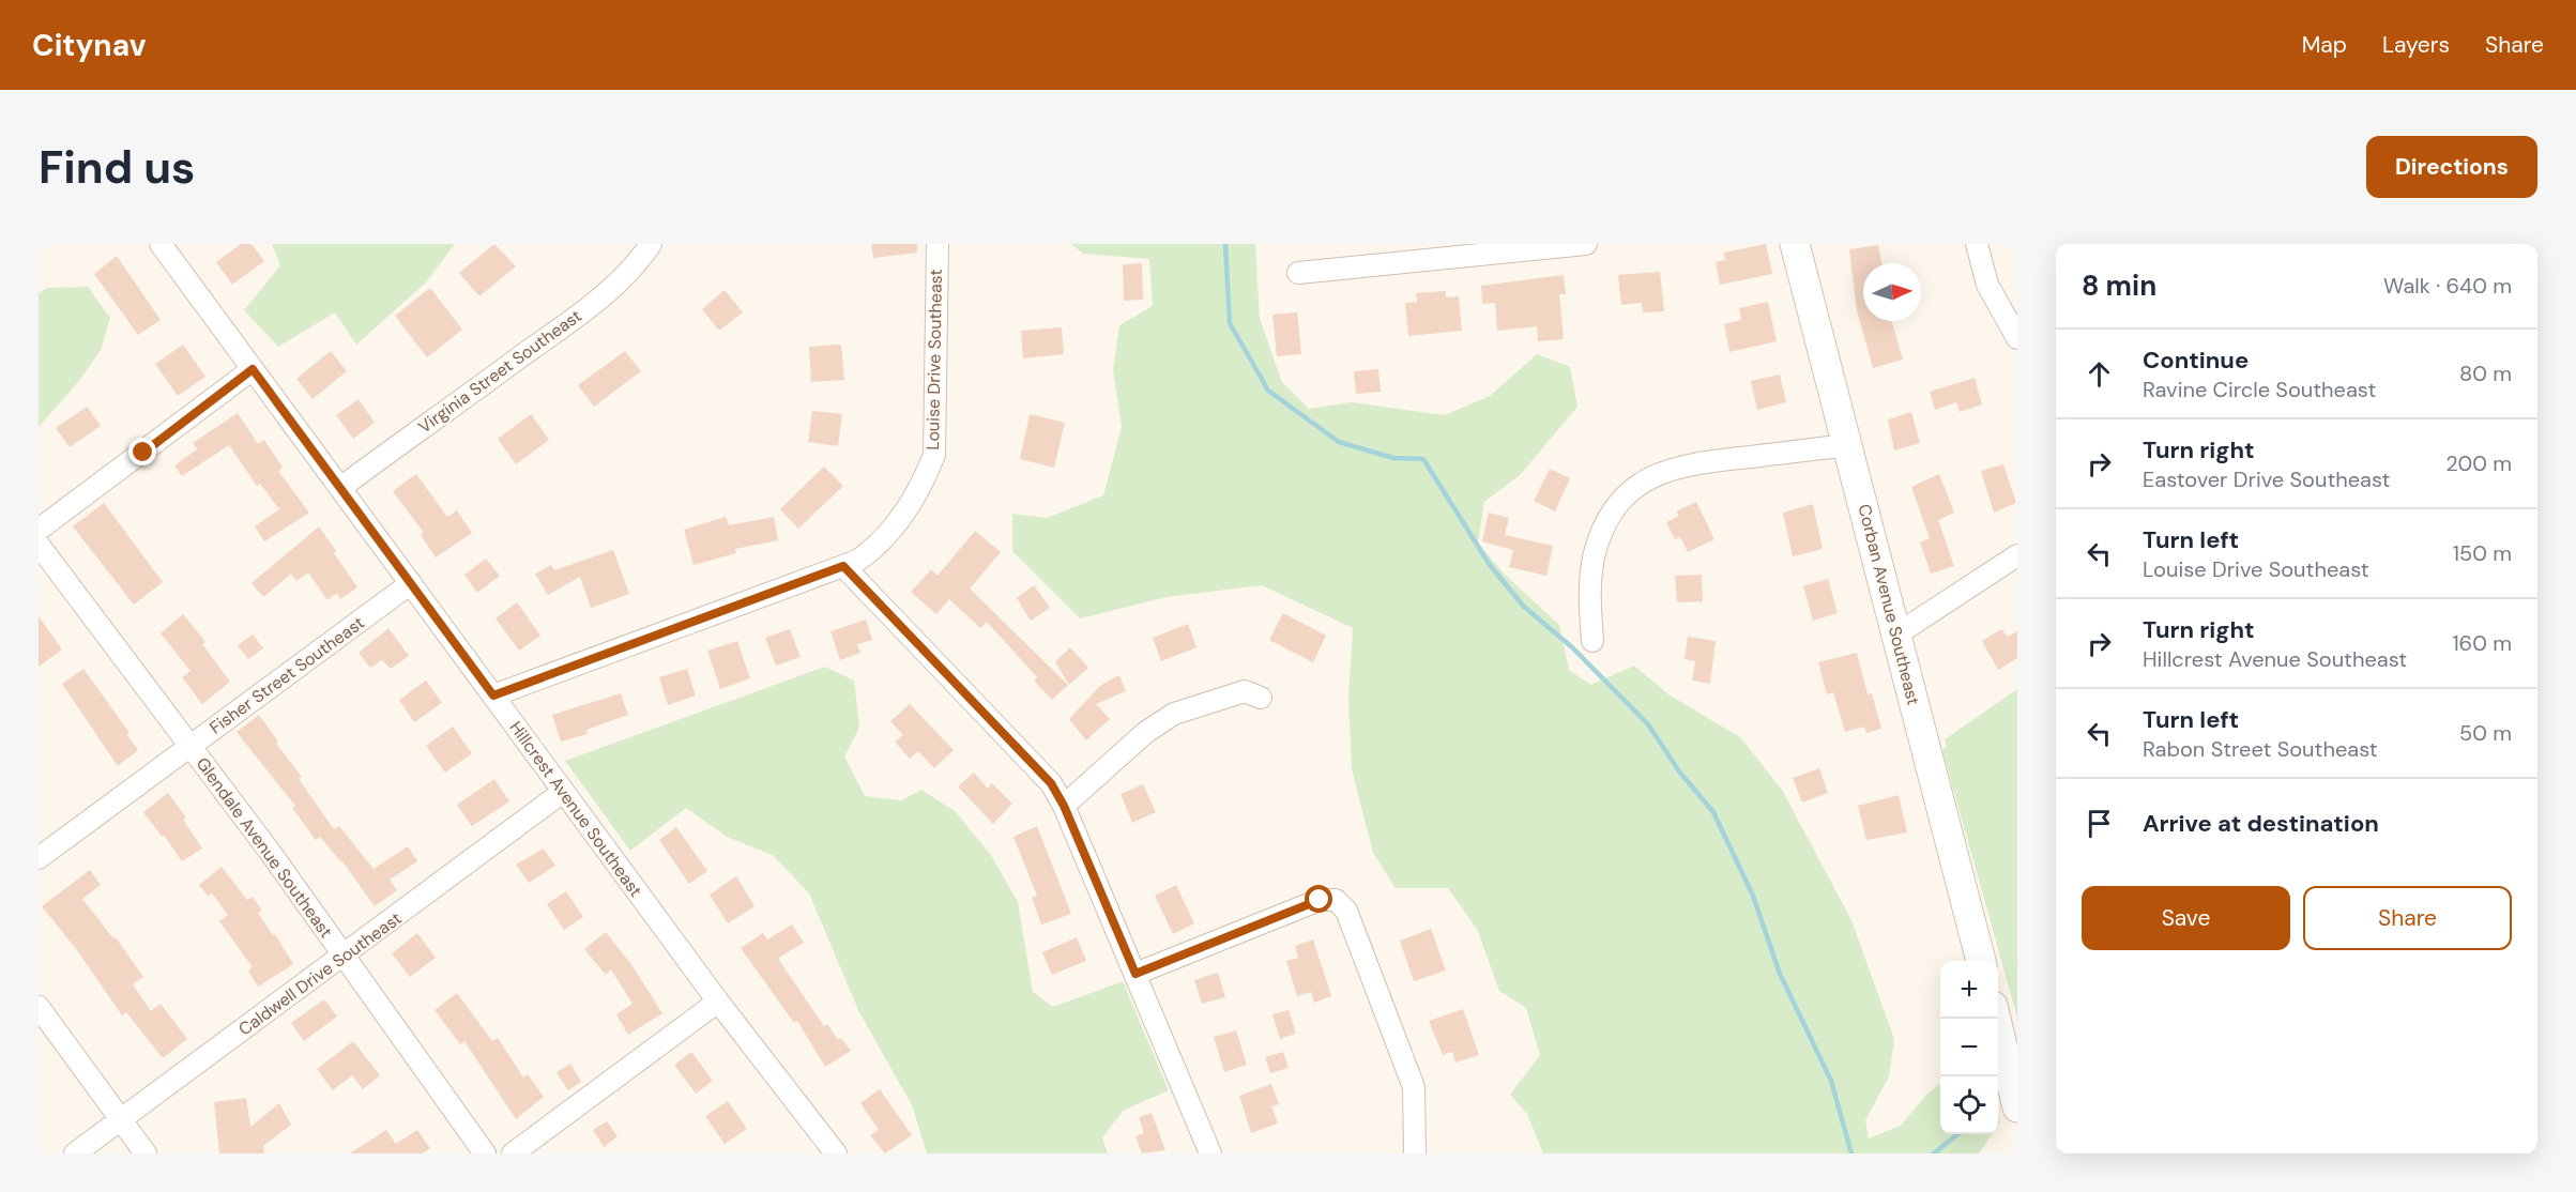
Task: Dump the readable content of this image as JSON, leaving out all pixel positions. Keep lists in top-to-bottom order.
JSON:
{
  "streets": {
    "main road": ["Corban Avenue Southeast"],
    "street": [
      "Louise Drive Southeast",
      "Virginia Street Southeast",
      "Fisher Street Southeast",
      "Hillcrest Avenue Southeast",
      "Glendale Avenue Southeast",
      "Caldwell Drive Southeast"
    ]
  },
  "crossings": [
    ["Louise Drive Southeast", "Hillcrest Avenue Southeast"],
    ["Virginia Street Southeast", "Hillcrest Avenue Southeast"],
    ["Fisher Street Southeast", "Hillcrest Avenue Southeast"],
    ["Fisher Street Southeast", "Glendale Avenue Southeast"],
    ["Hillcrest Avenue Southeast", "Caldwell Drive Southeast"],
    ["Glendale Avenue Southeast", "Caldwell Drive Southeast"]
  ],
  "north": "right",
  "page": {
    "header": "Citynav",
    "nav": ["Map", "Layers", "Share"],
    "buttons": [
      "Directions",
      ["Save", "Share"]
    ],
    "title": "Find us",
    "heading": ["8 min", "Walk · 640 m"],
    "list": [
      ["Continue", "Ravine Circle Southeast", "80 m"],
      ["Turn right", "Eastover Drive Southeast", "200 m"],
      ["Turn left", "Louise Drive Southeast", "150 m"],
      ["Turn right", "Hillcrest Avenue Southeast", "160 m"],
      ["Turn left", "Rabon Street Southeast", "50 m"],
      "Arrive at destination"
    ],
    "map_buttons": ["+", "−"]
  }
}
